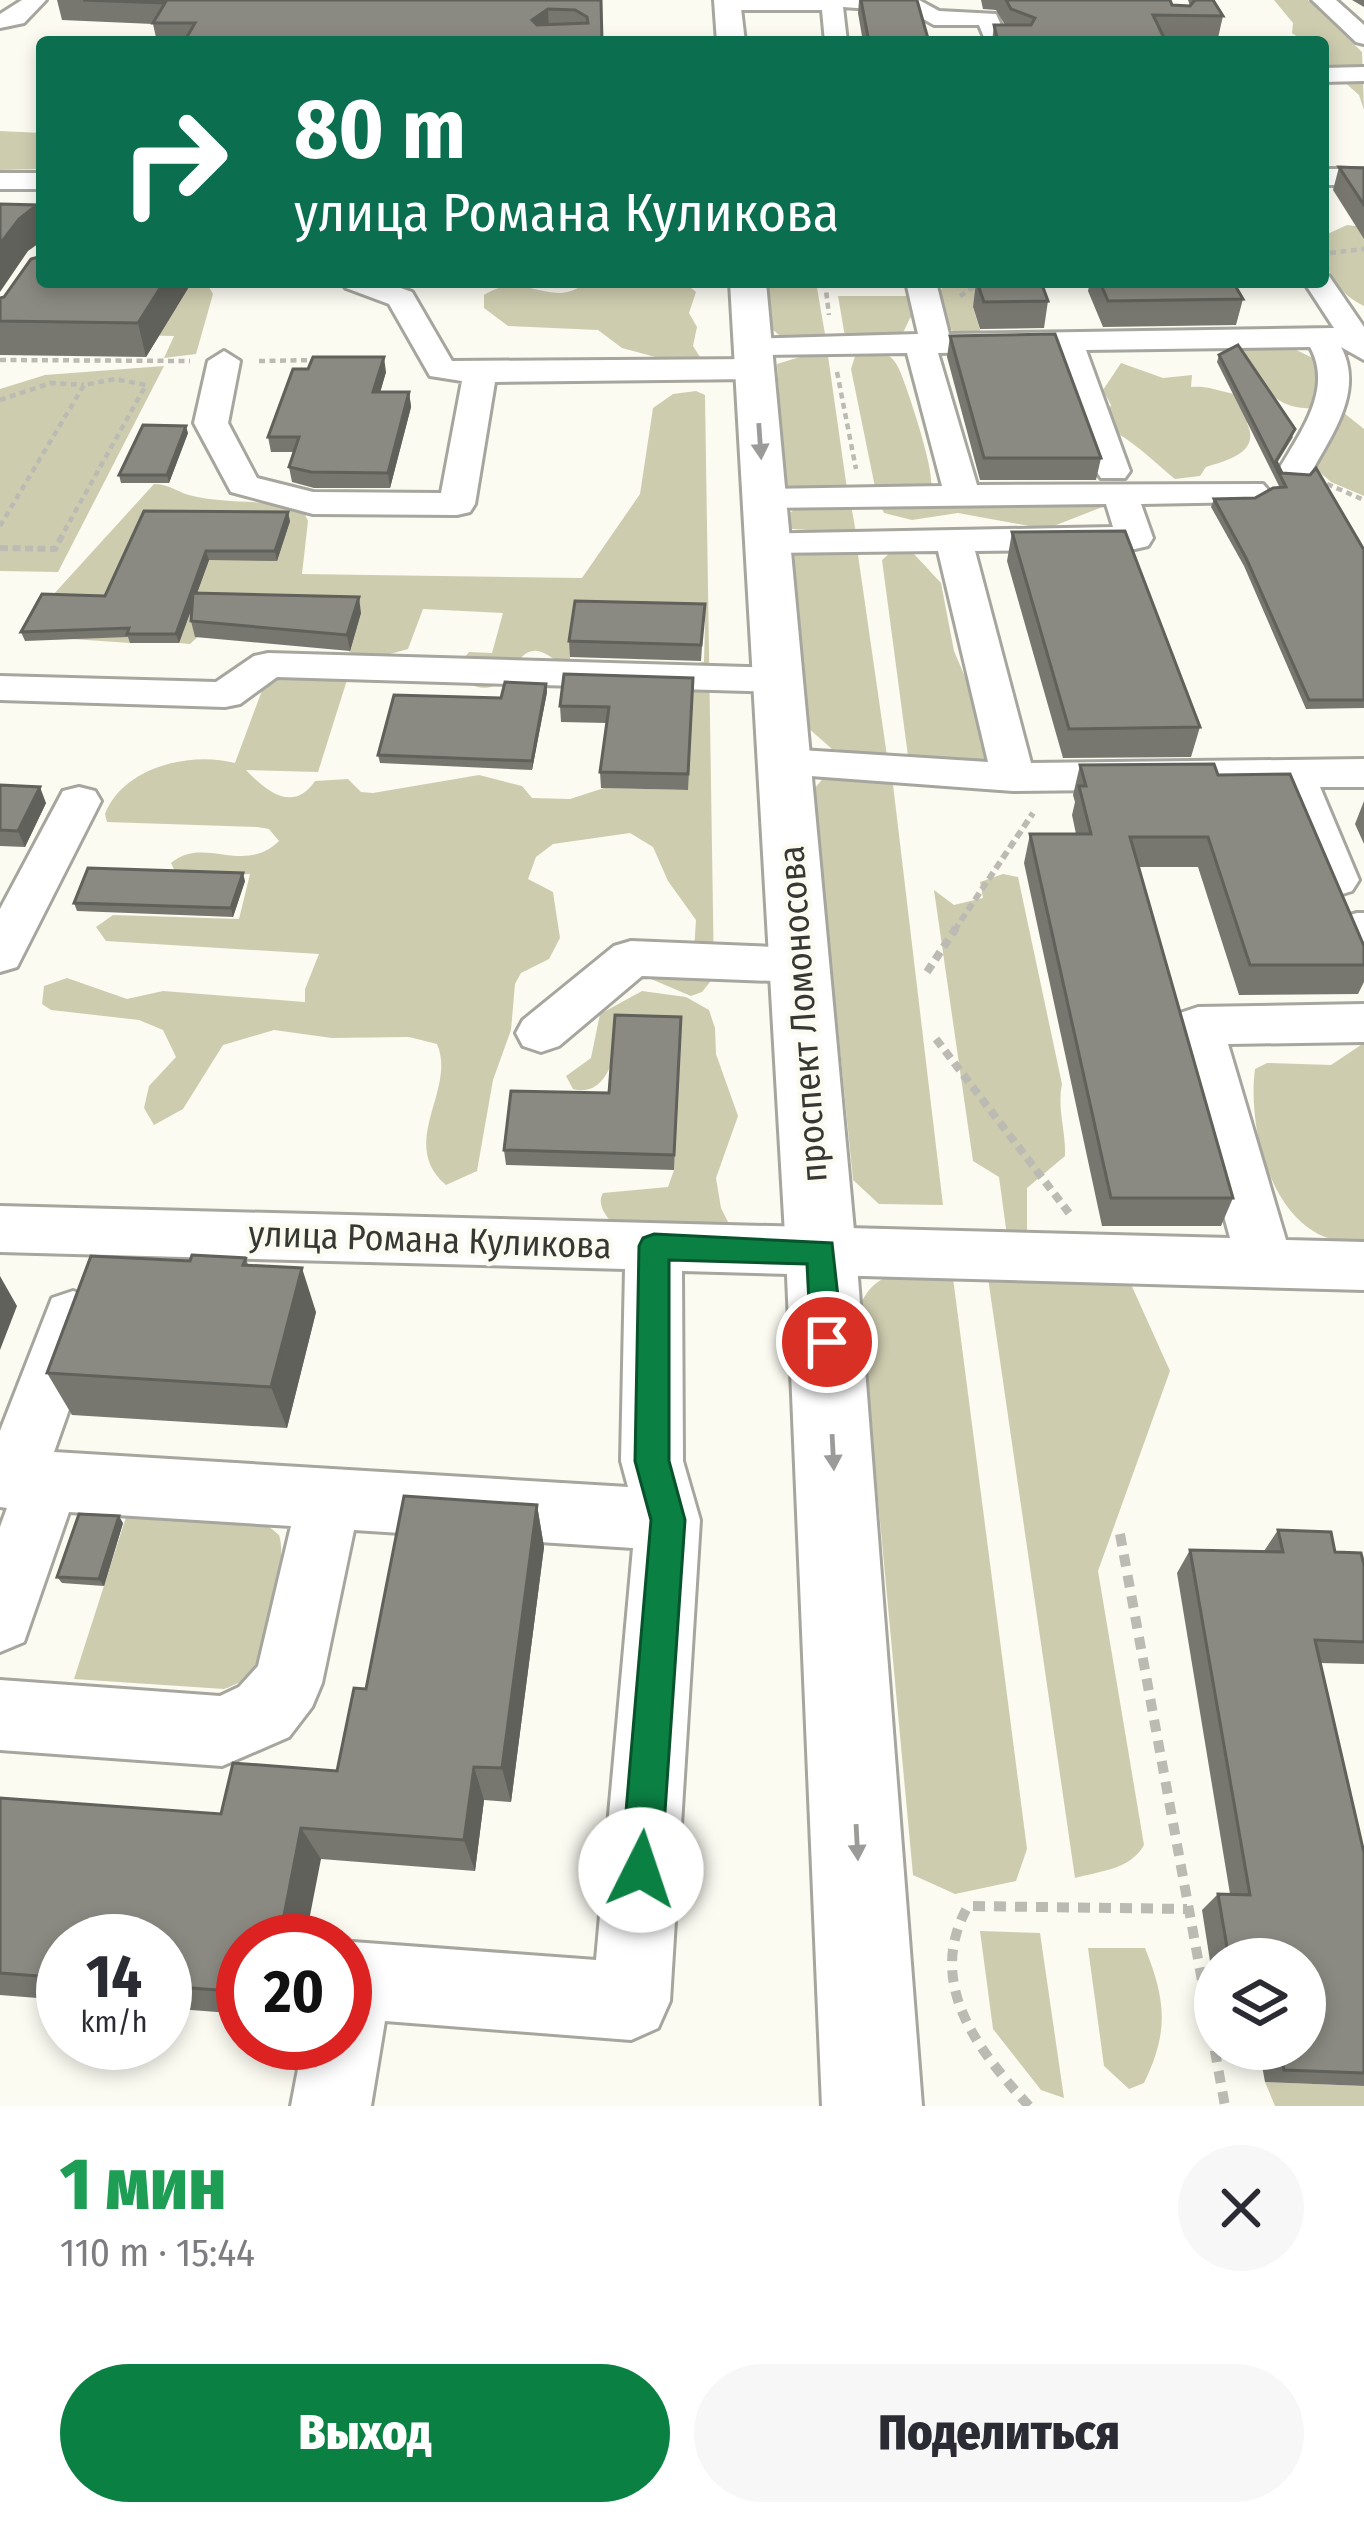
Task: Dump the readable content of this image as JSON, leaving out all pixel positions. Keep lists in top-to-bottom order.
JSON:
{
  "streets": {
    "main road": ["проспект Ломоносова"],
    "street": ["улица Романа Куликова"]
  },
  "crossings": [
    ["проспект Ломоносова", "улица Романа Куликова"]
  ],
  "one_way": ["проспект Ломоносова"],
  "page": {
    "turn": ["80 m", "улица Романа Куликова"],
    "speed": "14 km/h",
    "limit": "20",
    "heading": ["1 мин", "110 m · 15:44"],
    "buttons": ["Выход", "Поделиться"]
  }
}
